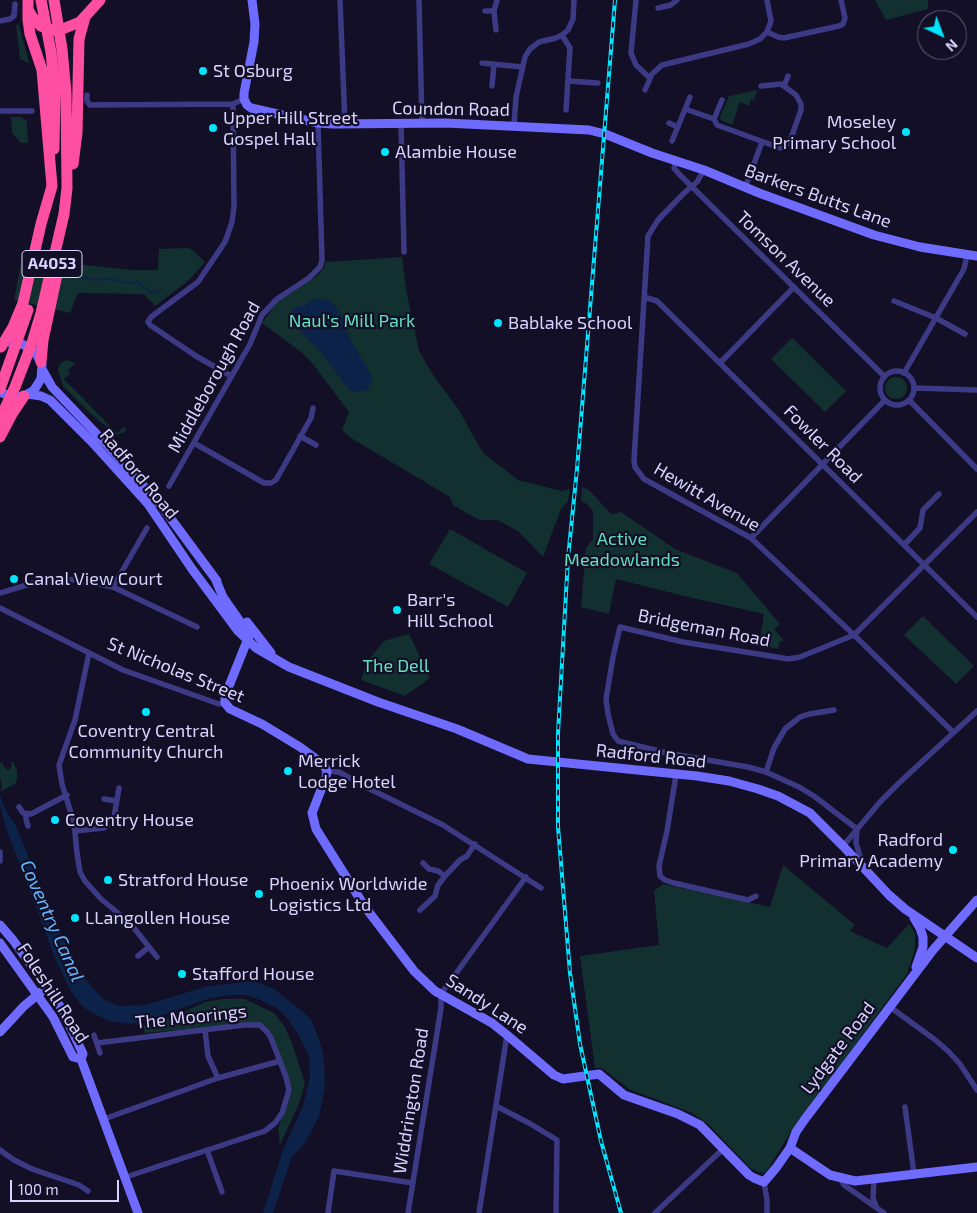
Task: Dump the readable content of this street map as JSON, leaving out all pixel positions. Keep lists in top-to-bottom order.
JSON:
{
  "streets": {
    "highway": ["A4053"],
    "street": [
      "Coundon Road",
      "Barkers Butts Lane",
      "Tomson Avenue",
      "Middleborough Road",
      "Fowler Road",
      "Radford Road",
      "Hewitt Avenue",
      "Bridgeman Road",
      "St Nicholas Street",
      "Foleshill Road",
      "Sandy Lane",
      "The Moorings",
      "Lydgate Road",
      "Widdrington Road"
    ]
  },
  "crossings": [
    ["Coundon Road", "Barkers Butts Lane"],
    ["Coundon Road", "Middleborough Road"],
    ["Barkers Butts Lane", "Tomson Avenue"],
    ["Barkers Butts Lane", "Hewitt Avenue"],
    ["Tomson Avenue", "Hewitt Avenue"],
    ["A4053", "Radford Road"],
    ["Fowler Road", "Hewitt Avenue"],
    ["Radford Road", "Lydgate Road"],
    ["Hewitt Avenue", "Bridgeman Road"],
    ["St Nicholas Street", "Sandy Lane"],
    ["Foleshill Road", "The Moorings"],
    ["Sandy Lane", "Lydgate Road"],
    ["Sandy Lane", "Widdrington Road"]
  ],
  "water": ["Coventry Canal"],
  "parks": ["Naul's Mill Park", "Active Meadowlands", "The Dell"],
  "places": [
    "St Osburg",
    "Upper Hill Street Gospel Hall",
    "Moseley Primary School",
    "Alambie House",
    "Bablake School",
    "Canal View Court",
    "Barr's Hill School",
    "Coventry Central Community Church",
    "Merrick Lodge Hotel",
    "Coventry House",
    "Radford Primary Academy",
    "Stratford House",
    "Phoenix Worldwide Logistics Ltd",
    "LLangollen House",
    "Stafford House"
  ],
  "scale_bar": "100 m",
  "north": "bottom right"
}
